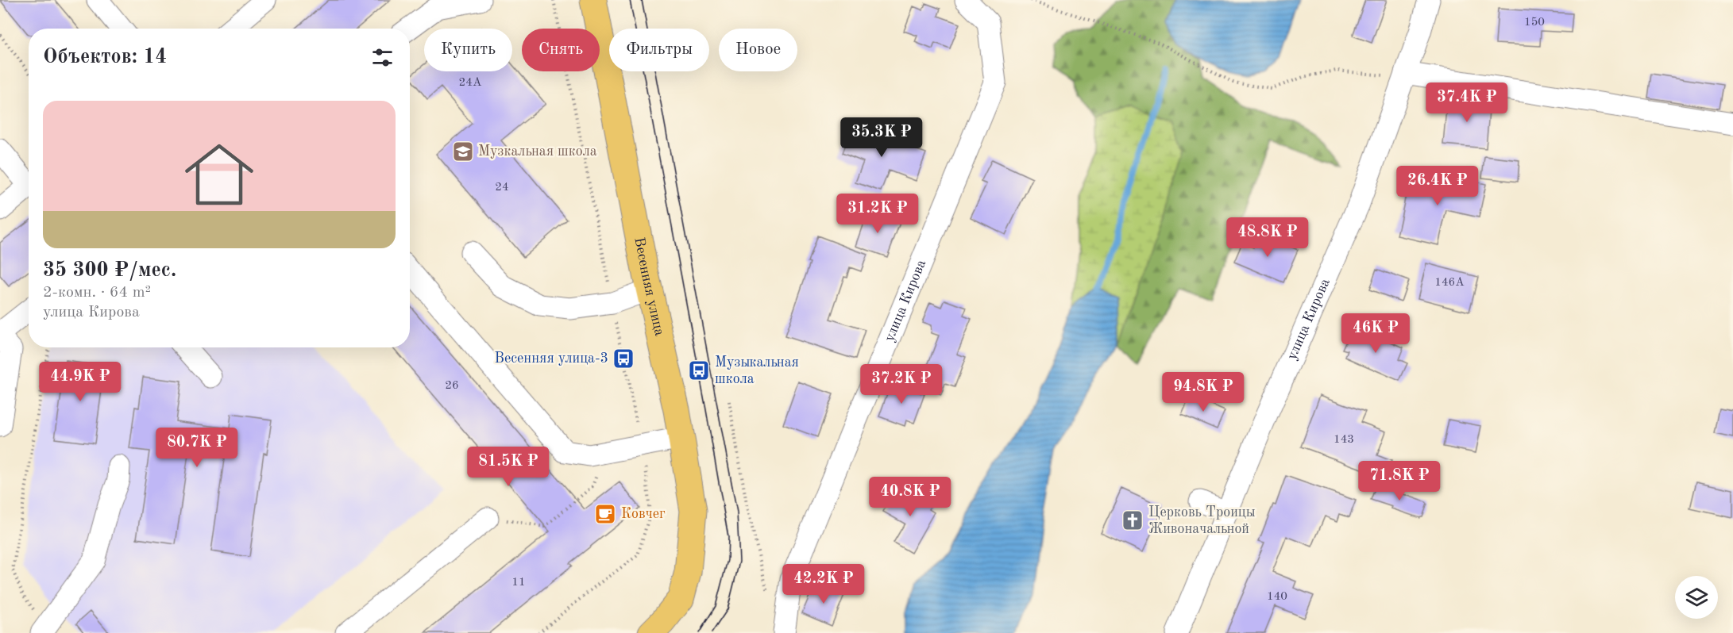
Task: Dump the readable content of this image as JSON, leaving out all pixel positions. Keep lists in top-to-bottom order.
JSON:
{
  "streets": {
    "main road": ["Весенняя улица"],
    "street": ["улица Кирова"]
  },
  "places": {
    "school or university": ["Музкальная школа"],
    "bus stop": ["Весенняя улица-3", "Музыкальная школа"],
    "cafe": ["Ковчег"],
    "church": ["Церковь Троицы Живоначальной"]
  },
  "house_numbers": [
    "150",
    "24А",
    "24",
    "146А",
    "26",
    "143",
    "11",
    "140"
  ],
  "page": {
    "chip": [
      "Купить",
      "Снять",
      "Фильтры",
      "Новое"
    ],
    "heading": "Объектов: 14",
    "price": [
      "37.4K ₽",
      "35.3K ₽",
      "26.4K ₽",
      "31.2K ₽",
      "48.8K ₽",
      "46K ₽",
      "44.9K ₽",
      "37.2K ₽",
      "94.8K ₽",
      "80.7K ₽",
      "81.5K ₽",
      "71.8K ₽",
      "40.8K ₽",
      "42.2K ₽"
    ],
    "list": [
      {
        "name": "35 300 ₽/мес.",
        "note": "2-комн. · 64 m² · улица Кирова"
      }
    ]
  }
}
